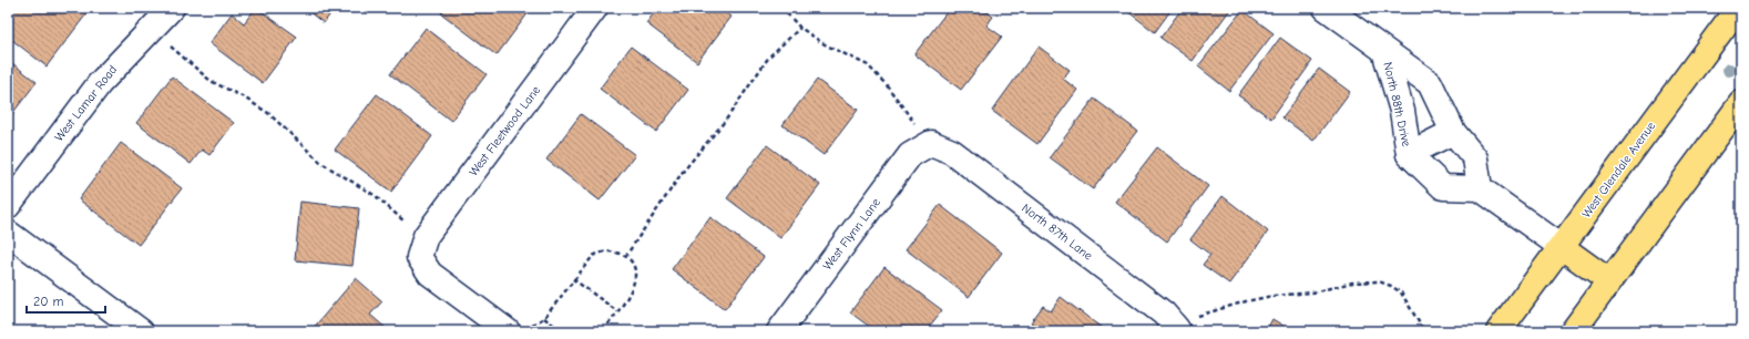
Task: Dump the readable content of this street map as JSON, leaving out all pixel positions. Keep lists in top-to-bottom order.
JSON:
{
  "streets": {
    "main road": ["West Glendale Avenue"],
    "street": [
      "West Lamar Road",
      "North 88th Drive",
      "West Fleetwood Lane",
      "North 87th Lane",
      "West Flynn Lane"
    ]
  },
  "crossings": [
    ["North 87th Lane", "West Flynn Lane"]
  ],
  "scale_bar": "20 m"
}
